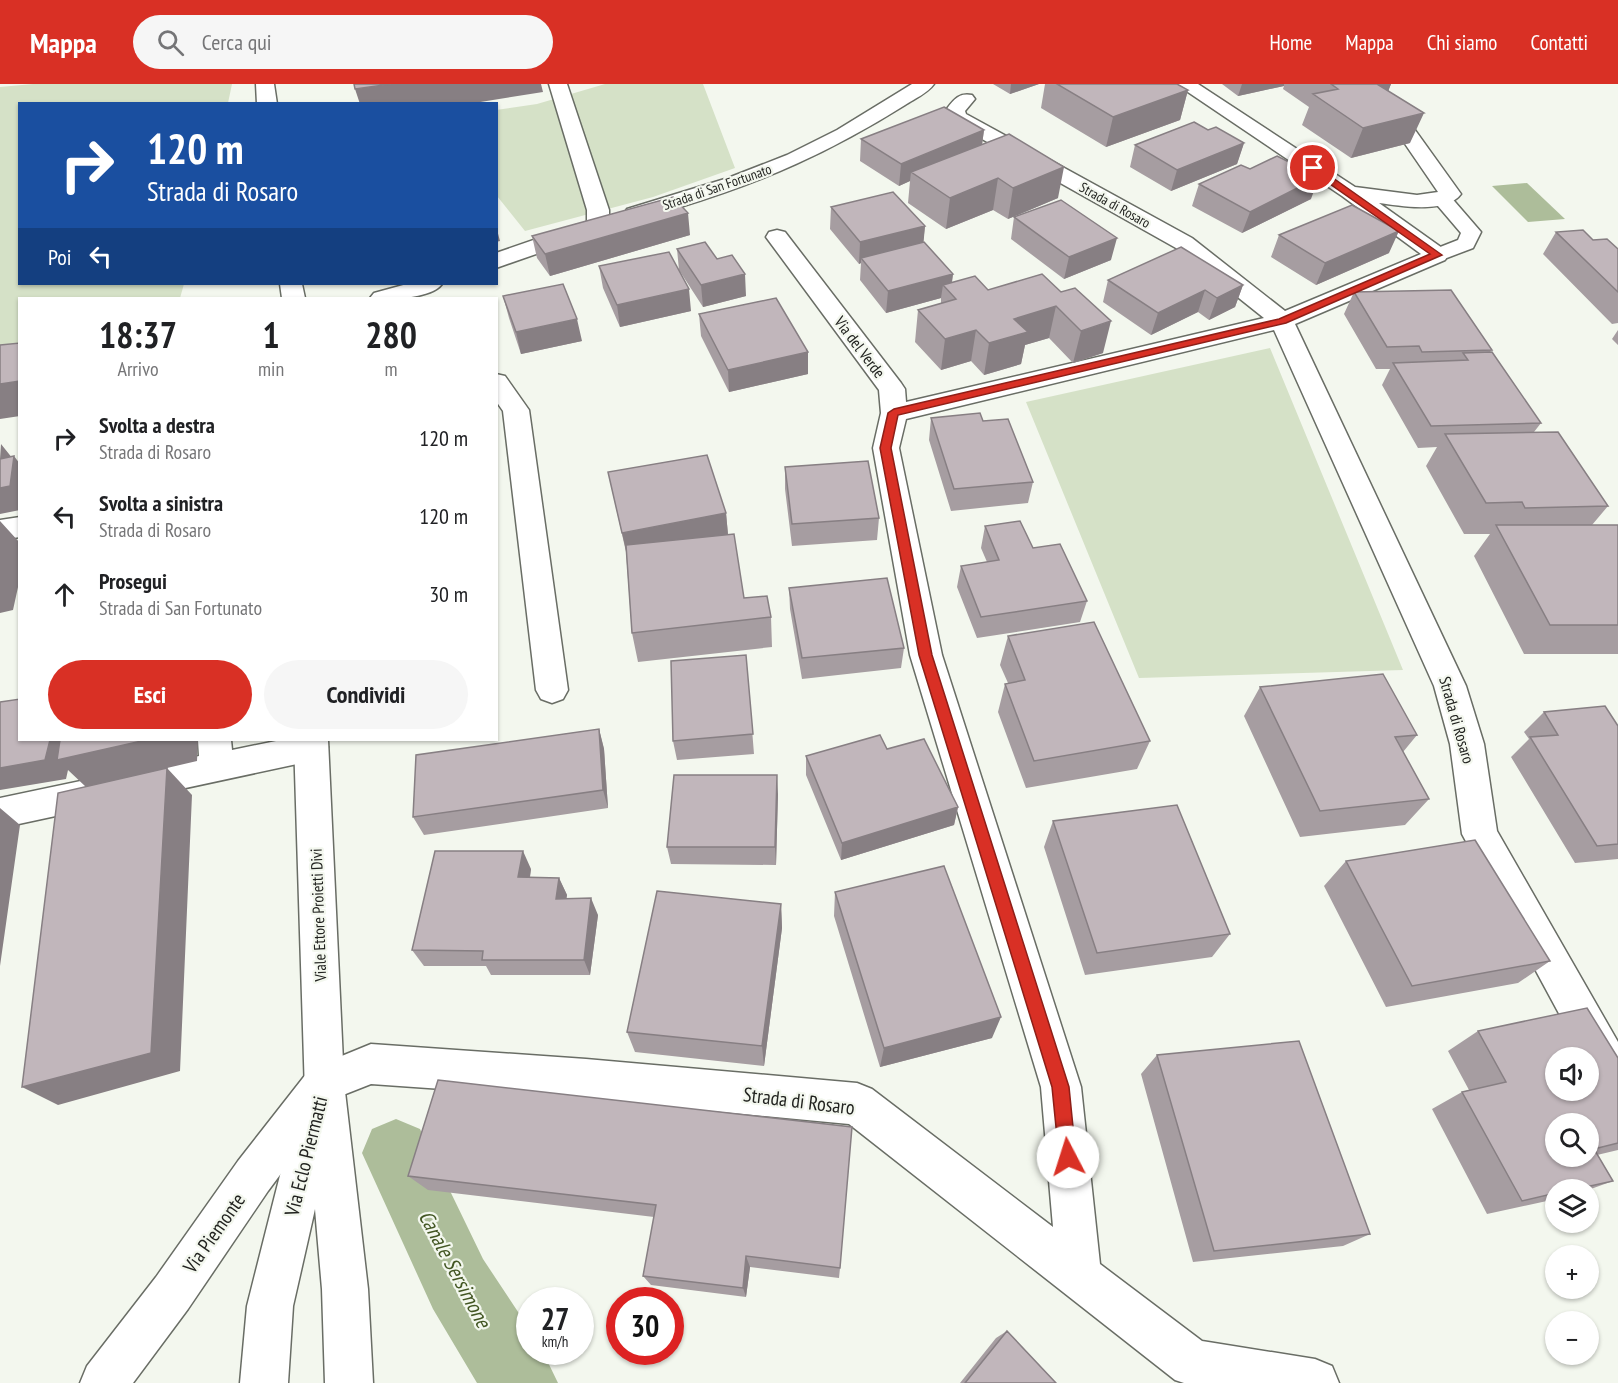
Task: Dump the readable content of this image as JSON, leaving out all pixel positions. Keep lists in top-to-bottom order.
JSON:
{
  "streets": {
    "street": [
      "Strada di San Fortunato",
      "Strada di Rosaro",
      "Via del Verde",
      "Viale Ettore Proietti Divi",
      "Via Eclo Piermatti",
      "Via Piemonte"
    ]
  },
  "crossings": [
    ["Strada di Rosaro", "Via del Verde"],
    ["Strada di Rosaro", "Viale Ettore Proietti Divi"],
    ["Strada di Rosaro", "Via Eclo Piermatti"],
    ["Strada di Rosaro", "Via Piemonte"],
    ["Viale Ettore Proietti Divi", "Via Eclo Piermatti"],
    ["Viale Ettore Proietti Divi", "Via Piemonte"],
    ["Via Eclo Piermatti", "Via Piemonte"]
  ],
  "water": ["Canale Sersimone"],
  "page": {
    "header": "Mappa",
    "search": "Cerca qui",
    "nav": [
      "Home",
      "Mappa",
      "Chi siamo",
      "Contatti"
    ],
    "turn": ["120 m", "Strada di Rosaro"],
    "then": "Poi",
    "eta": [
      "18:37",
      "Arrivo",
      "1",
      "min",
      "280",
      "m"
    ],
    "list": [
      {
        "name": "Svolta a destra",
        "note": "Strada di Rosaro",
        "value": "120 m"
      },
      {
        "name": "Svolta a sinistra",
        "note": "Strada di Rosaro",
        "value": "120 m"
      },
      {
        "name": "Prosegui",
        "note": "Strada di San Fortunato",
        "value": "30 m"
      }
    ],
    "buttons": ["Esci", "Condividi"],
    "map_buttons": ["+", "−"],
    "speed": "27 km/h",
    "limit": "30"
  }
}
